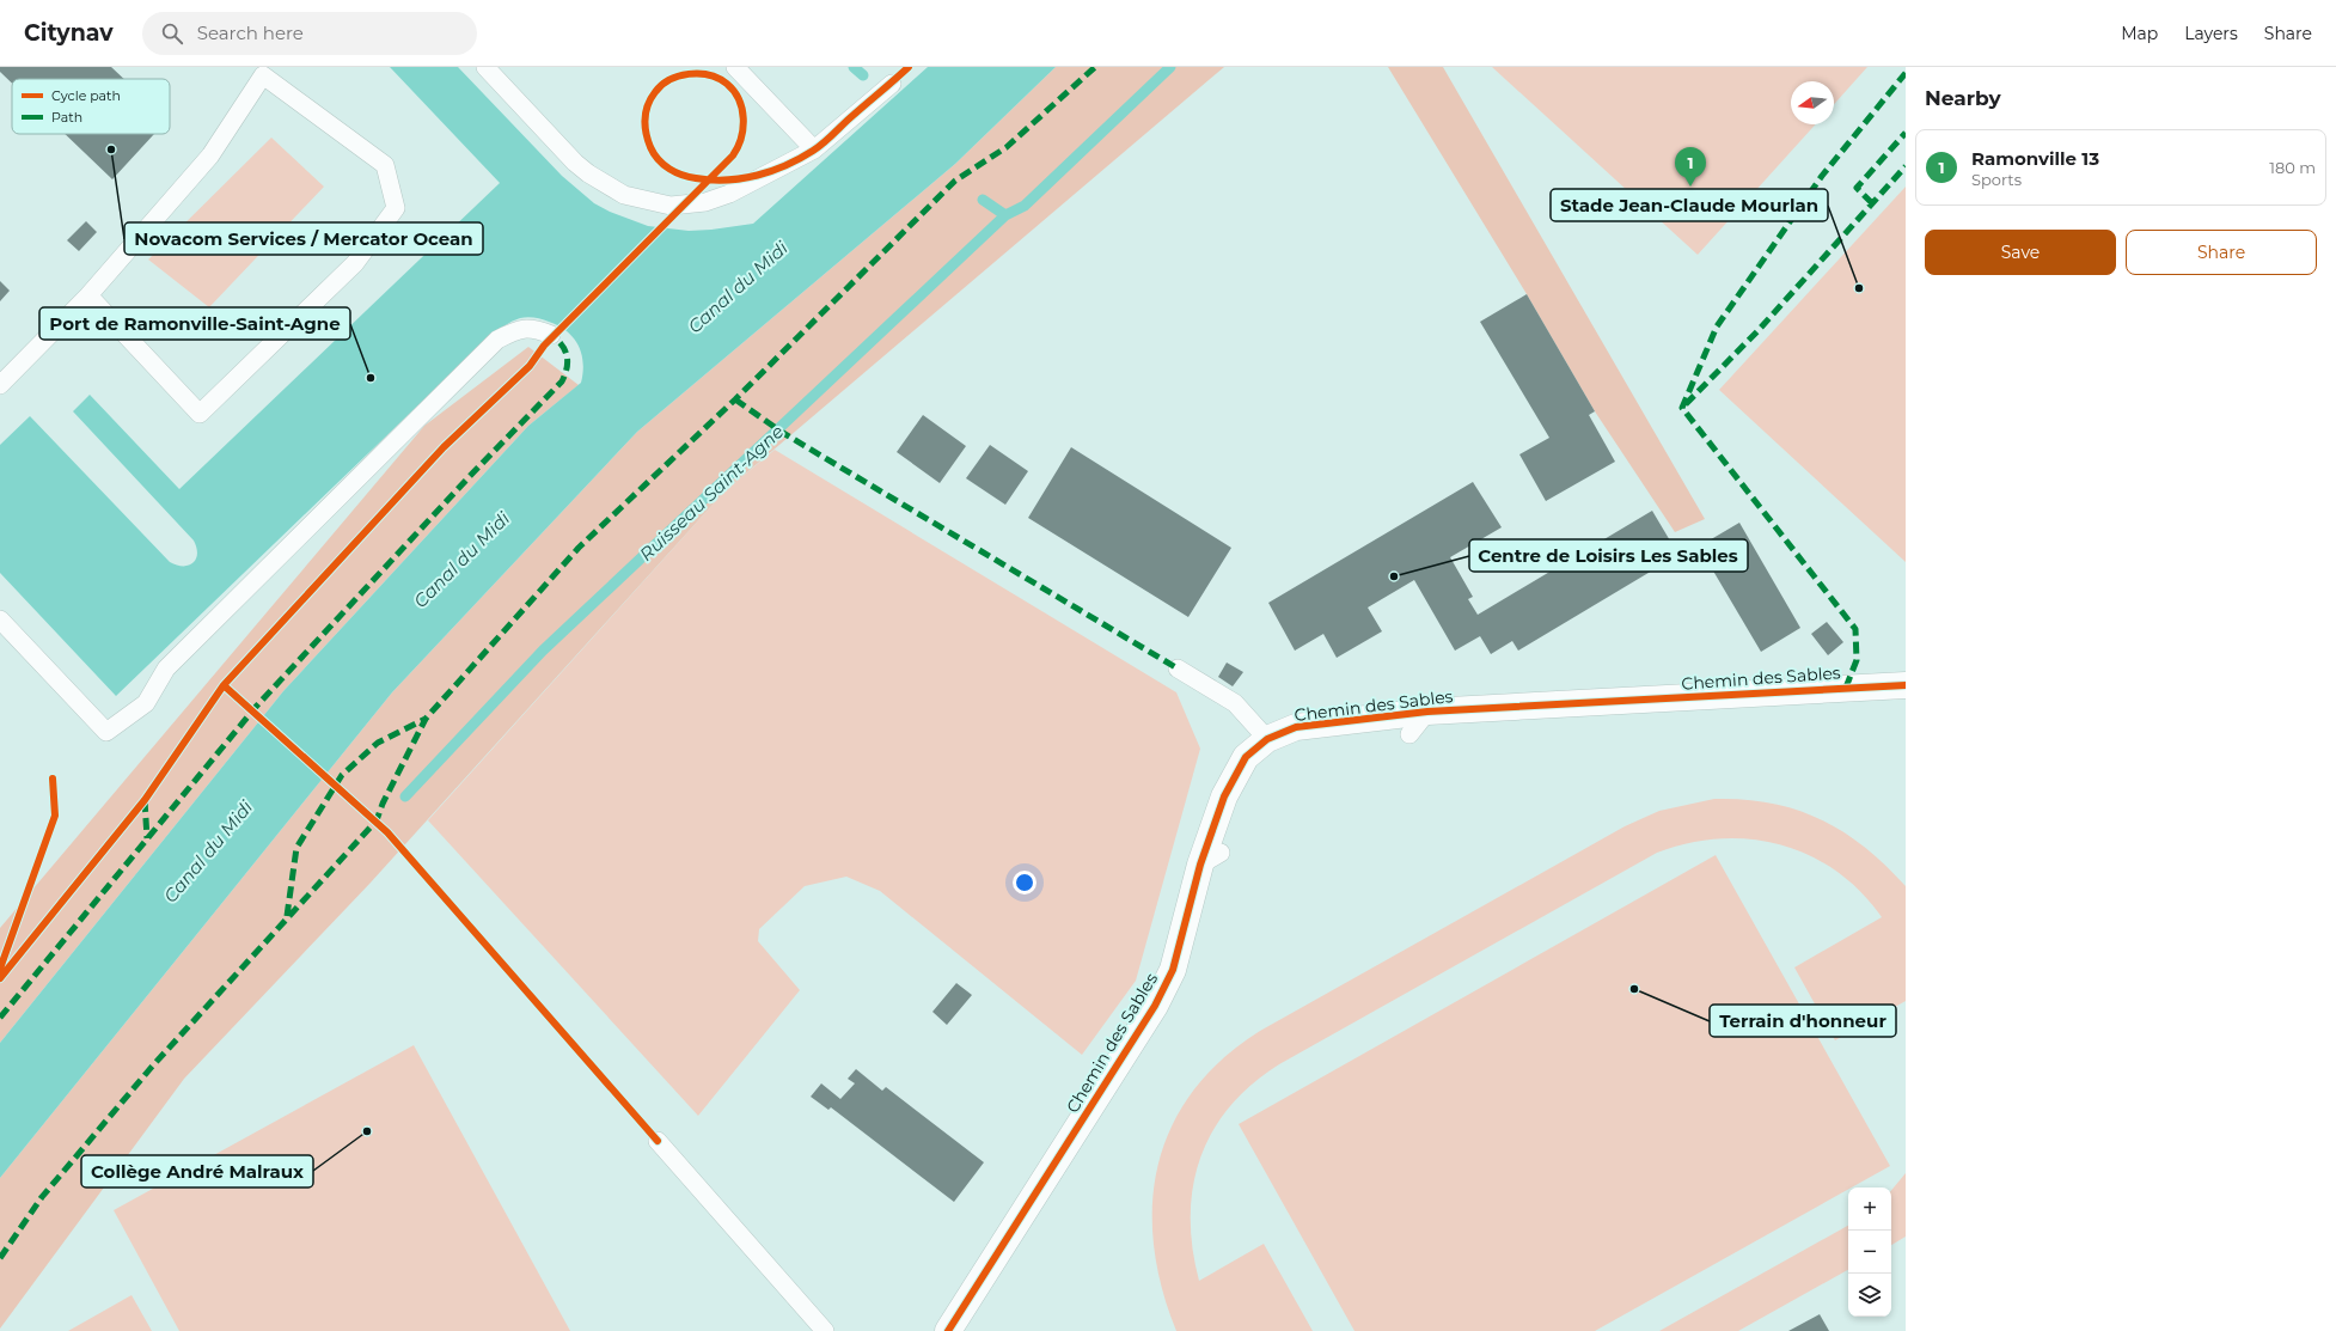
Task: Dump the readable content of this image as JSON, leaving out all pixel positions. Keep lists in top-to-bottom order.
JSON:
{
  "streets": {
    "street": ["Chemin des Sables"]
  },
  "water": ["Canal du Midi", "Ruisseau Saint-Agne"],
  "places": [
    "Novacom Services / Mercator Ocean",
    "Stade Jean-Claude Mourlan",
    "Port de Ramonville-Saint-Agne",
    "Centre de Loisirs Les Sables",
    "Terrain d'honneur",
    "Collège André Malraux"
  ],
  "legend": ["Cycle path", "Path"],
  "north": "left",
  "page": {
    "header": "Citynav",
    "search": "Search here",
    "nav": ["Map", "Layers", "Share"],
    "heading": "Nearby",
    "list": [
      {
        "mark": "1",
        "name": "Ramonville 13",
        "note": "Sports",
        "value": "180 m"
      }
    ],
    "pins": "1",
    "buttons": ["Save", "Share"],
    "map_buttons": ["+", "−"]
  }
}
